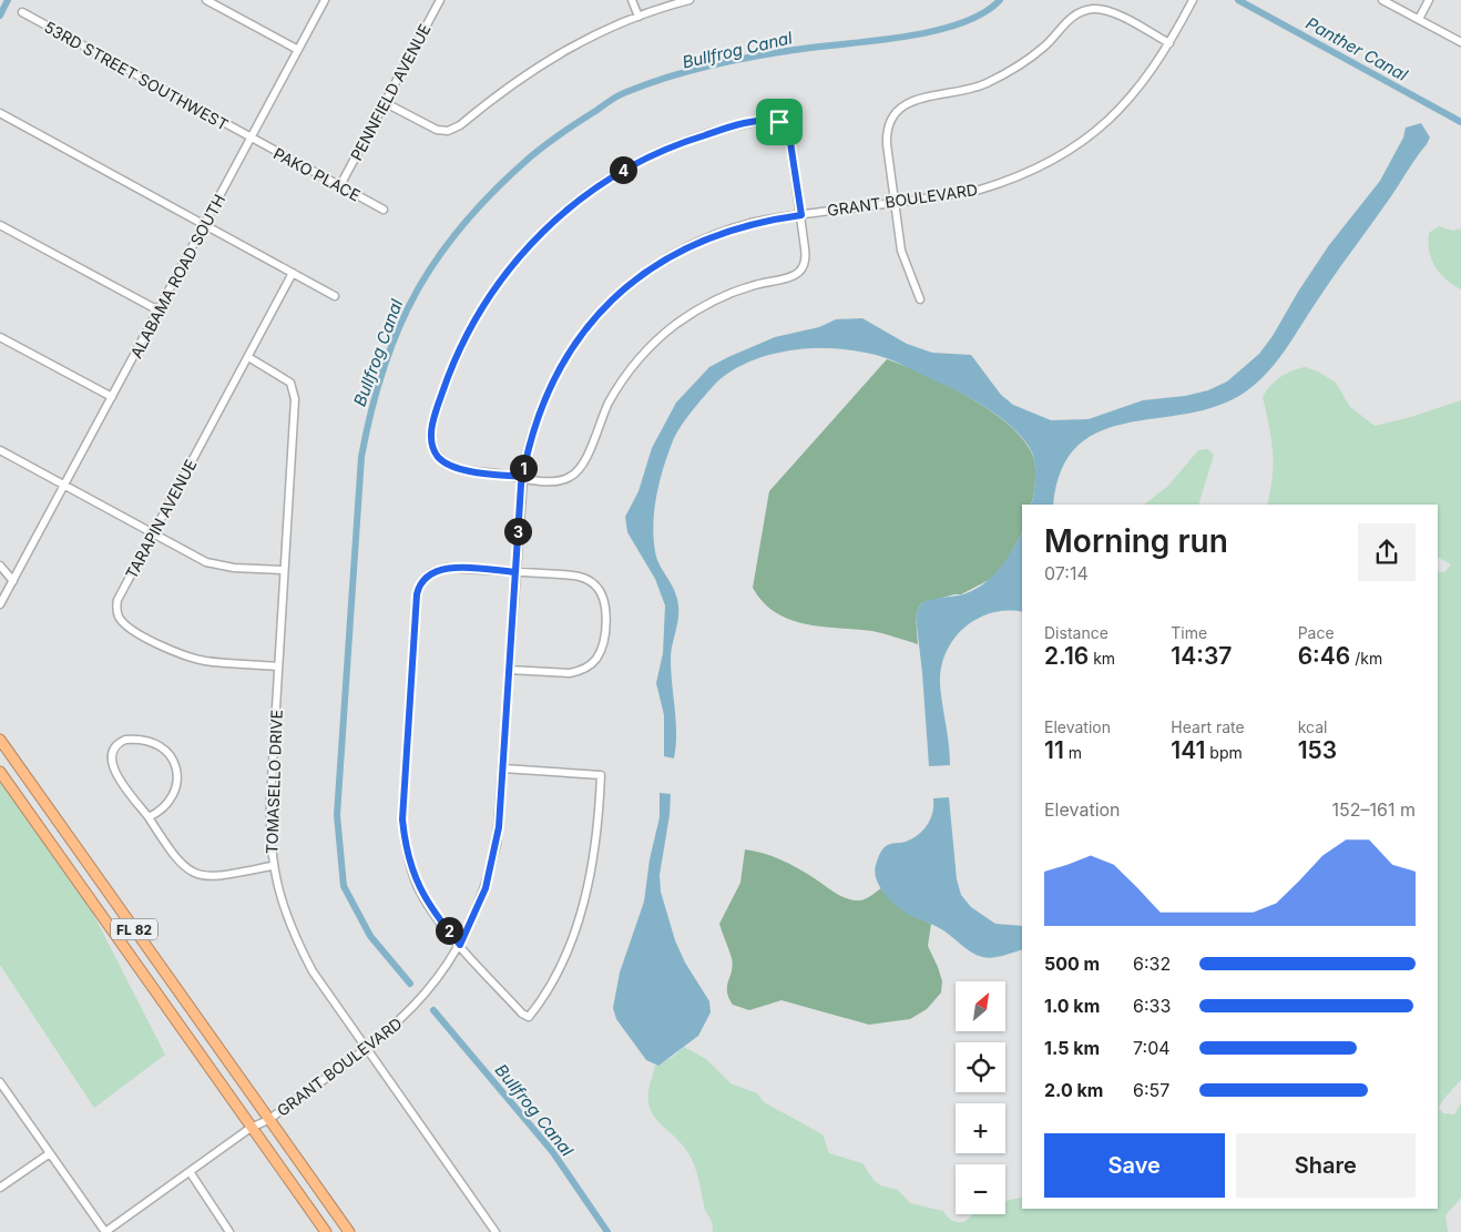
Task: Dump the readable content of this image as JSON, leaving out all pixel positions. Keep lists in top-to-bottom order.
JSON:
{
  "streets": {
    "highway": ["FL 82"],
    "street": [
      "53RD STREET SOUTHWEST",
      "PENNFIELD AVENUE",
      "PAKO PLACE",
      "GRANT BOULEVARD",
      "ALABAMA ROAD SOUTH",
      "TARAPIN AVENUE",
      "TOMASELLO DRIVE"
    ]
  },
  "crossings": [
    ["53RD STREET SOUTHWEST", "PAKO PLACE"],
    ["53RD STREET SOUTHWEST", "ALABAMA ROAD SOUTH"],
    ["PENNFIELD AVENUE", "PAKO PLACE"],
    ["PAKO PLACE", "ALABAMA ROAD SOUTH"],
    ["GRANT BOULEVARD", "TOMASELLO DRIVE"],
    ["GRANT BOULEVARD", "FL 82"],
    ["TARAPIN AVENUE", "TOMASELLO DRIVE"]
  ],
  "water": ["Panther Canal", "Bullfrog Canal"],
  "north": "top right",
  "page": {
    "pins": [
      "4",
      "1",
      "3",
      "2"
    ],
    "heading": ["Morning run", "07:14"],
    "stats": [
      ["Distance", "2.16 km"],
      ["Time", "14:37"],
      ["Pace", "6:46 /km"],
      ["Elevation", "11 m"],
      ["Heart rate", "141 bpm"],
      ["kcal", "153"]
    ],
    "chart": ["Elevation", "152–161 m"],
    "list": [
      {
        "name": "500 m",
        "note": "6:32"
      },
      {
        "name": "1.0 km",
        "note": "6:33"
      },
      {
        "name": "1.5 km",
        "note": "7:04"
      },
      {
        "name": "2.0 km",
        "note": "6:57"
      }
    ],
    "map_buttons": ["+", "−"],
    "buttons": ["Save", "Share"]
  }
}
